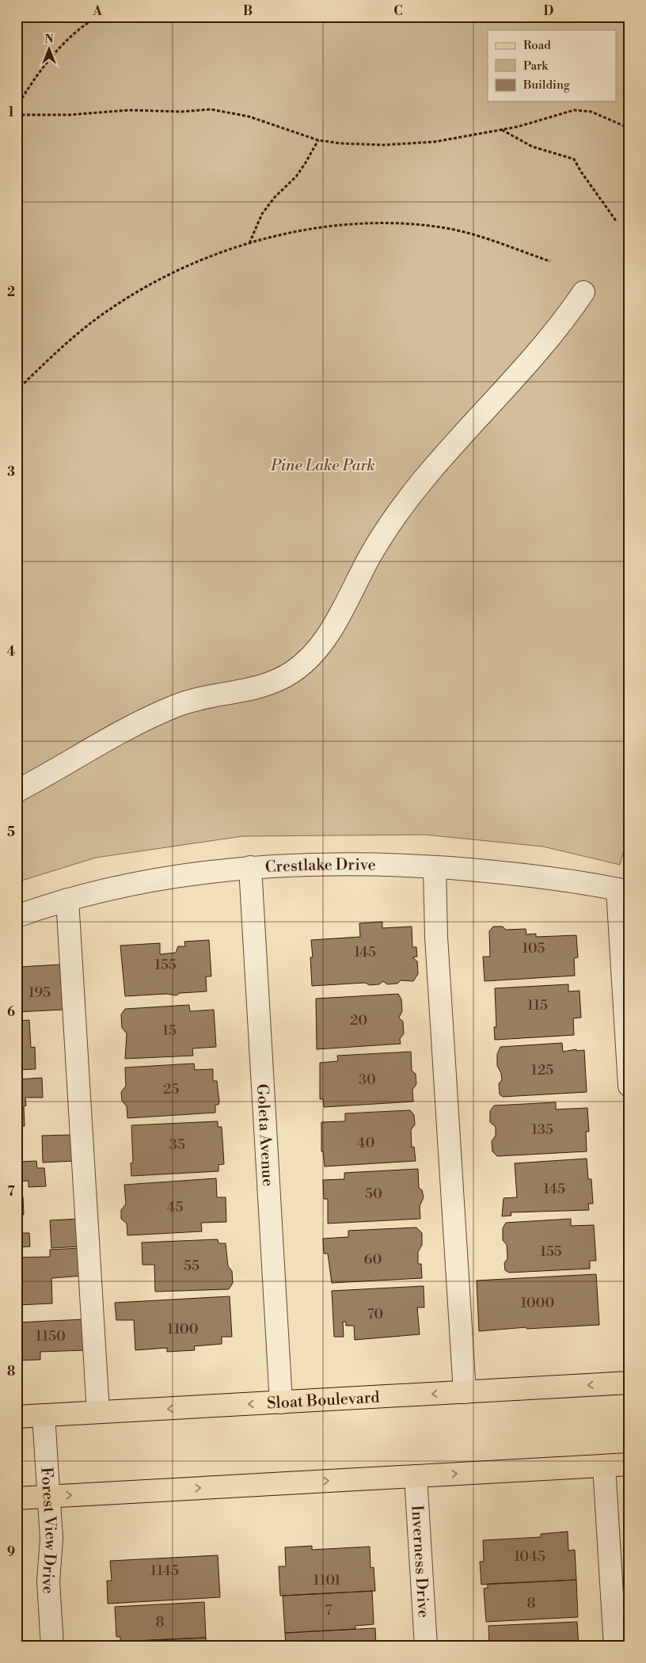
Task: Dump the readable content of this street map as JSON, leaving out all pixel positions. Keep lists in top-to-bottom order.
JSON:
{
  "streets": {
    "main road": ["Sloat Boulevard"],
    "street": [
      "Crestlake Drive",
      "Goleta Avenue",
      "Forest View Drive",
      "Inverness Drive"
    ]
  },
  "crossings": [
    ["Crestlake Drive", "Goleta Avenue"],
    ["Goleta Avenue", "Sloat Boulevard"],
    ["Sloat Boulevard", "Forest View Drive"]
  ],
  "parks": ["Pine Lake Park"],
  "house_numbers": [
    "105",
    "145",
    "155",
    "195",
    "115",
    "20",
    "15",
    "125",
    "30",
    "25",
    "135",
    "40",
    "35",
    "145",
    "50",
    "45",
    "155",
    "60",
    "55",
    "1000",
    "70",
    "1100",
    "1150",
    "1045",
    "1145",
    "1101",
    "8",
    "7",
    "8"
  ],
  "legend": ["Road", "Park", "Building"],
  "north": "top",
  "grid": {
    "columns": [
      "A",
      "B",
      "C",
      "D"
    ],
    "rows": [
      "1",
      "2",
      "3",
      "4",
      "5",
      "6",
      "7",
      "8",
      "9"
    ]
  }
}
